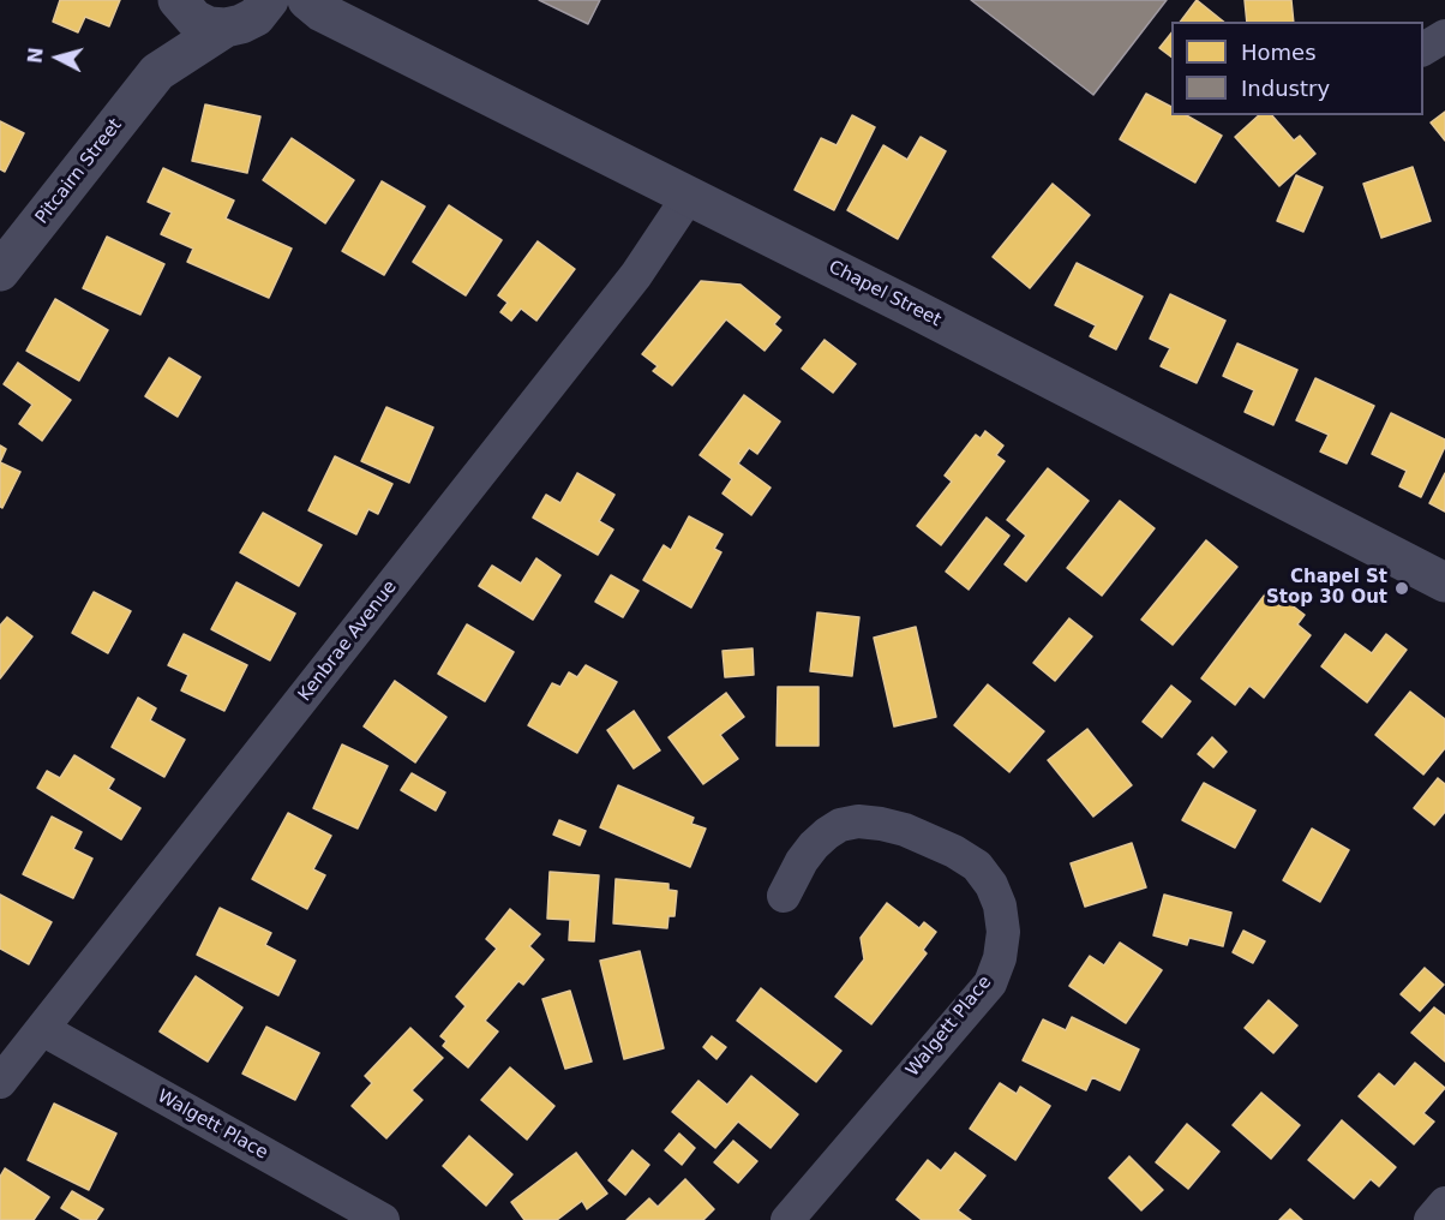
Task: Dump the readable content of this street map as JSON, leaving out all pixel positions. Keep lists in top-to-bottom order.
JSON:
{
  "streets": {
    "street": [
      "Pitcairn Street",
      "Chapel Street",
      "Kenbrae Avenue",
      "Walgett Place"
    ]
  },
  "crossings": [
    ["Pitcairn Street", "Chapel Street"],
    ["Chapel Street", "Kenbrae Avenue"],
    ["Kenbrae Avenue", "Walgett Place"]
  ],
  "places": ["Chapel St Stop 30 Out"],
  "legend": ["Homes", "Industry"],
  "north": "left"
}
